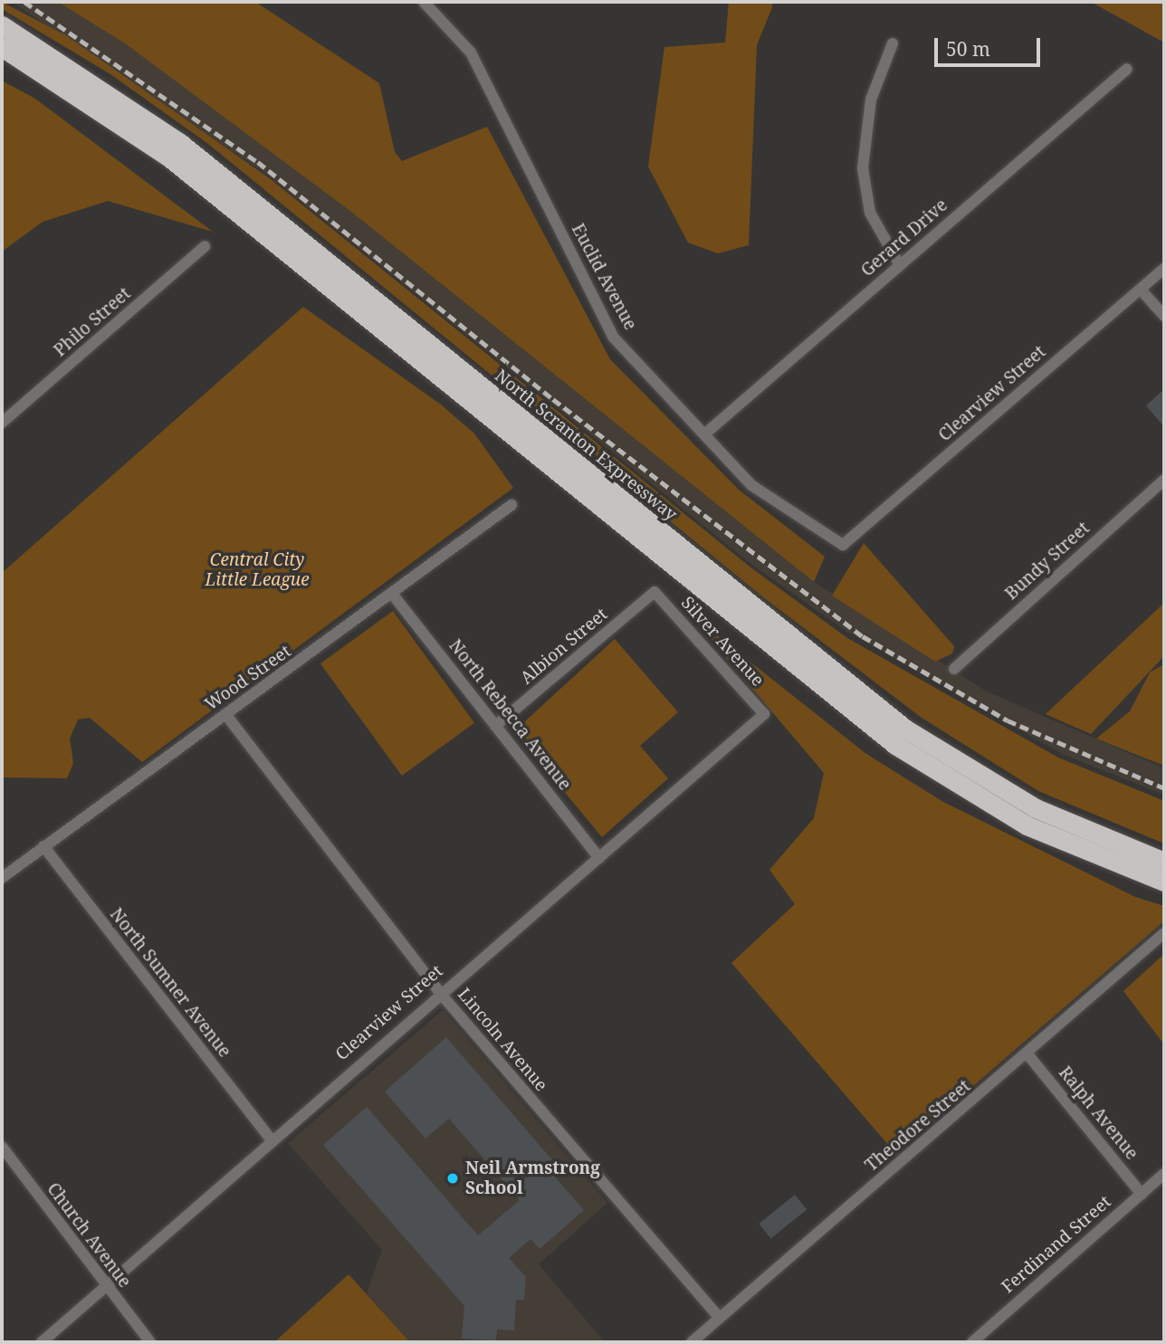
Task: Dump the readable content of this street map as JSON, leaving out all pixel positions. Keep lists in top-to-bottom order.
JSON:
{
  "streets": {
    "highway": ["North Scranton Expressway"],
    "street": [
      "Gerard Drive",
      "Euclid Avenue",
      "Philo Street",
      "Clearview Street",
      "Bundy Street",
      "Silver Avenue",
      "Albion Street",
      "Wood Street",
      "North Rebecca Avenue",
      "North Sumner Avenue",
      "Lincoln Avenue",
      "Ralph Avenue",
      "Theodore Street",
      "Church Avenue",
      "Ferdinand Street"
    ]
  },
  "crossings": [
    ["Gerard Drive", "Euclid Avenue"],
    ["Euclid Avenue", "Clearview Street"],
    ["Clearview Street", "Silver Avenue"],
    ["Clearview Street", "North Rebecca Avenue"],
    ["Clearview Street", "North Sumner Avenue"],
    ["Clearview Street", "Lincoln Avenue"],
    ["Clearview Street", "Church Avenue"],
    ["Silver Avenue", "Albion Street"],
    ["Albion Street", "North Rebecca Avenue"],
    ["Wood Street", "North Rebecca Avenue"],
    ["Wood Street", "North Sumner Avenue"],
    ["Wood Street", "Lincoln Avenue"],
    ["Lincoln Avenue", "Theodore Street"],
    ["Ralph Avenue", "Theodore Street"],
    ["Ralph Avenue", "Ferdinand Street"]
  ],
  "parks": ["Central City Little League"],
  "places": ["Neil Armstrong School"],
  "scale_bar": "50 m"
}
